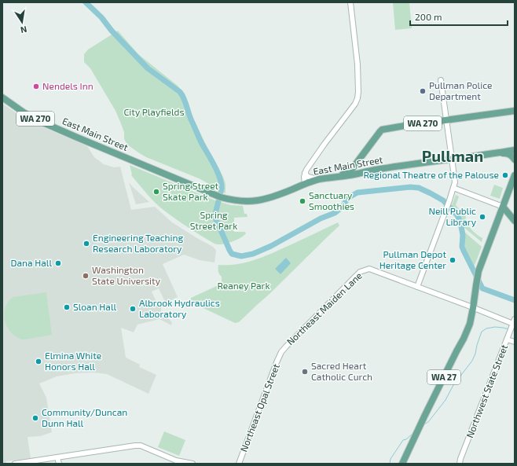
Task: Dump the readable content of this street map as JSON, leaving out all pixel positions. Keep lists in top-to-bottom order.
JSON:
{
  "streets": {
    "main road": ["WA 270", "East Main Street", "WA 27"],
    "street": ["Northeast Maiden Lane", "Northwest State Street", "Northeast Opal Street"]
  },
  "crossings": [
    ["WA 270", "East Main Street"],
    ["Northeast Maiden Lane", "Northeast Opal Street"]
  ],
  "districts": ["Pullman"],
  "parks": ["City Playfields", "Spring Street Park", "Reaney Park"],
  "places": [
    "Nendels Inn",
    "Pullman Police Department",
    "Regional Theatre of the Palouse",
    "Spring Street Skate Park",
    "Sanctuary Smoothies",
    "Neill Public Library",
    "Engineering Teaching Research Laboratory",
    "Pullman Depot Heritage Center",
    "Dana Hall",
    "Washington State University",
    "Sloan Hall",
    "Albrook Hydraulics Laboratory",
    "Elmina White Honors Hall",
    "Sacred Heart Catholic Curch",
    "Community/Duncan Dunn Hall"
  ],
  "scale_bar": "200 m",
  "north": "bottom"
}
